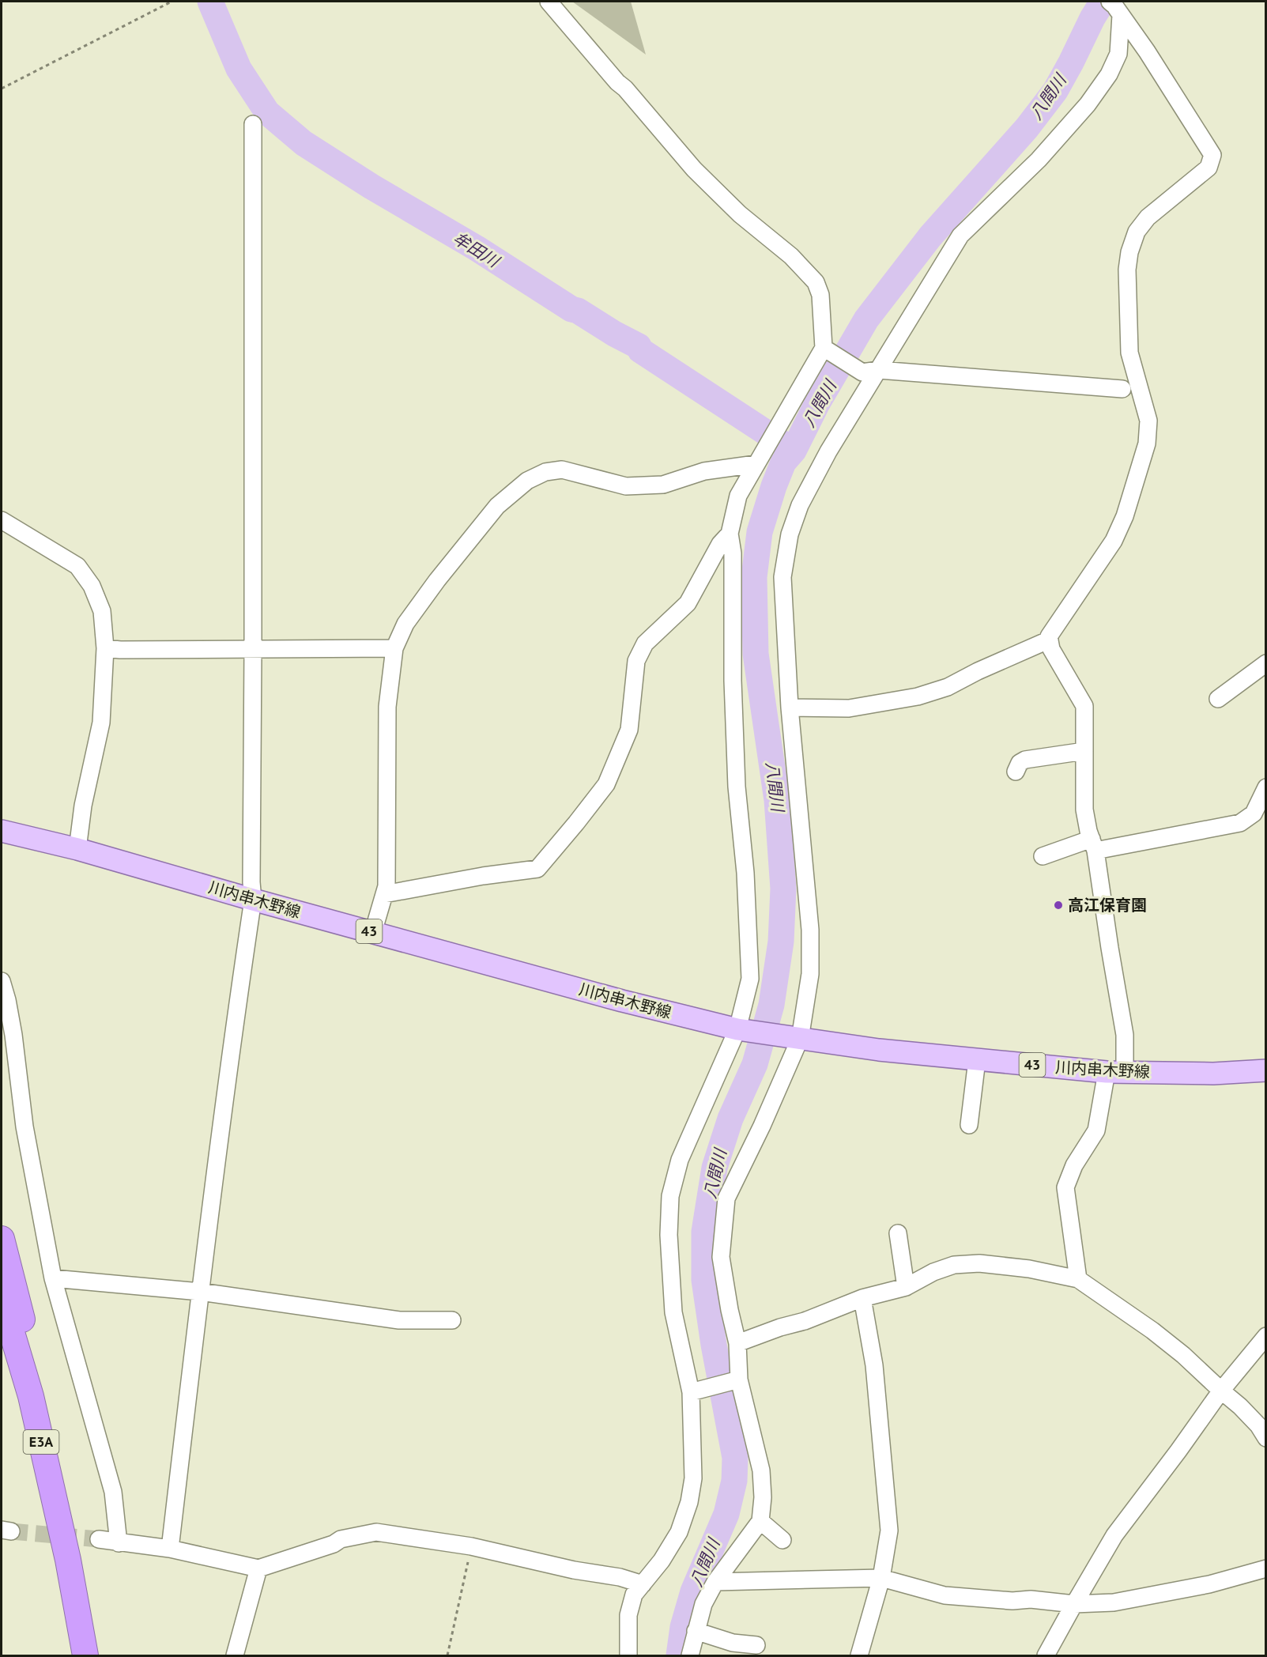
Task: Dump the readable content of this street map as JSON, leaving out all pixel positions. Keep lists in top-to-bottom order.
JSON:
{
  "streets": {
    "highway": ["E3A"],
    "main road": ["川内串木野線", "43"]
  },
  "water": ["八間川", "牟田川"],
  "places": ["高江保育園"]
}
